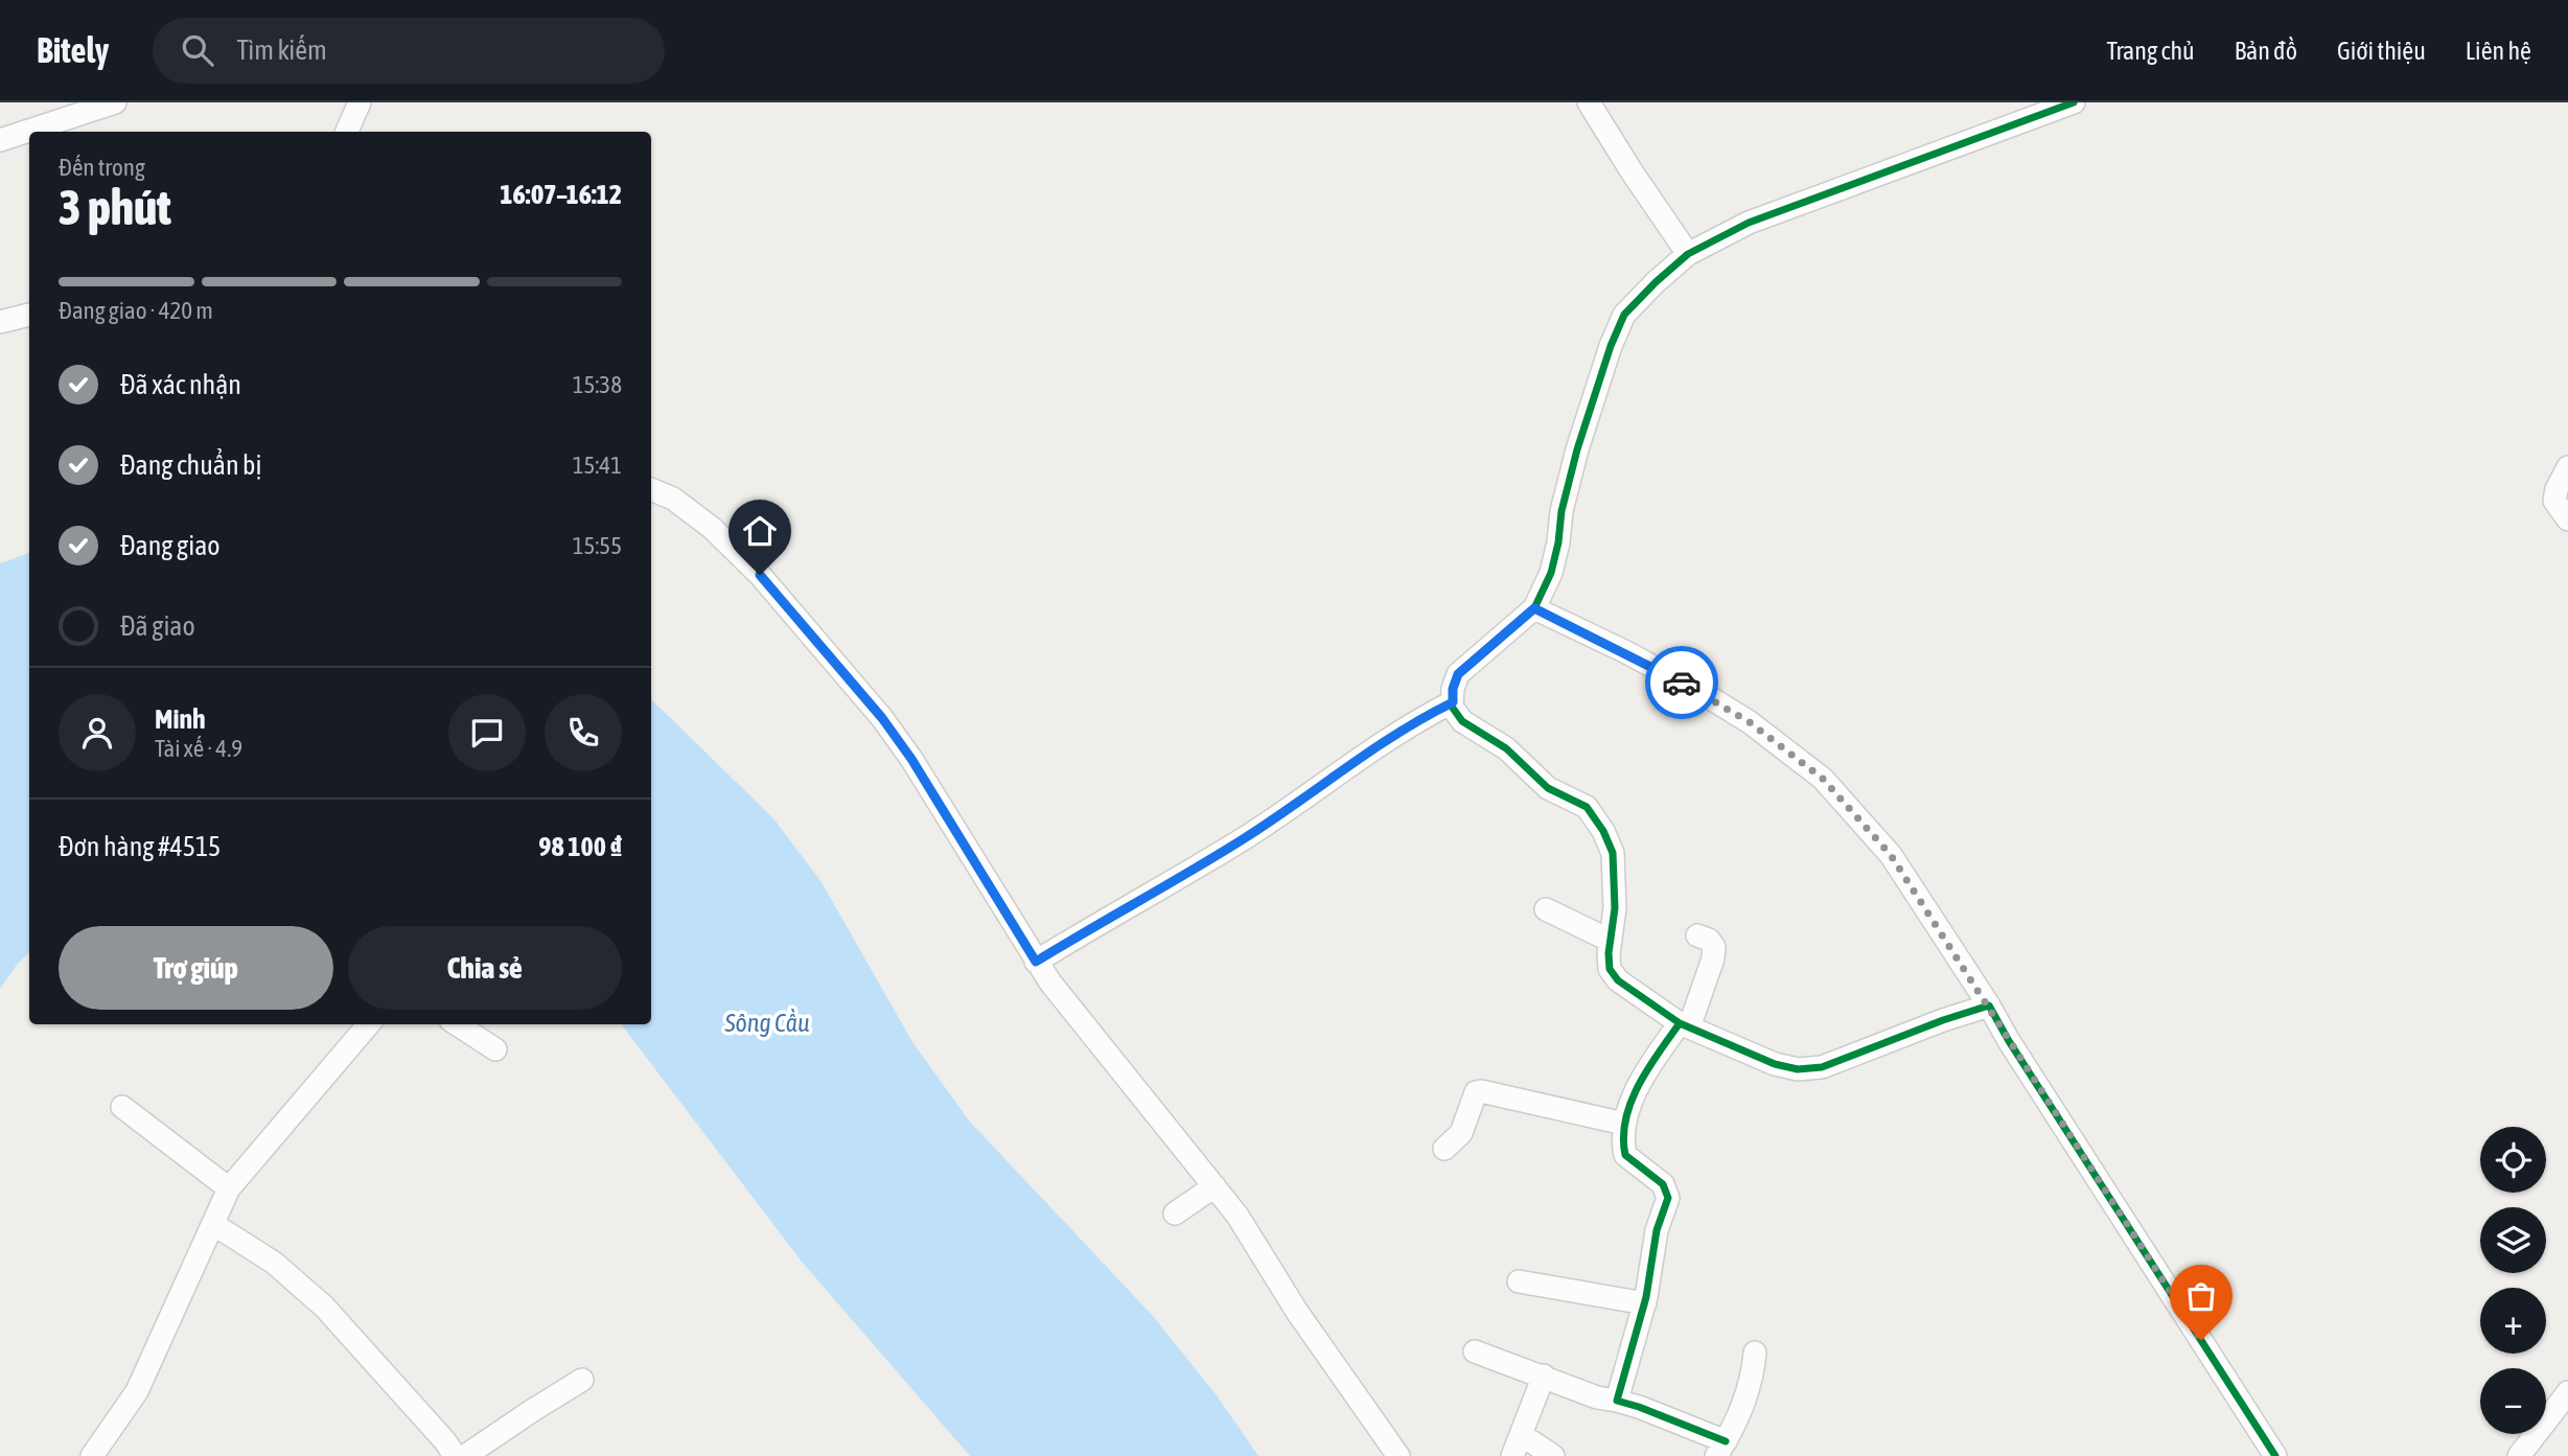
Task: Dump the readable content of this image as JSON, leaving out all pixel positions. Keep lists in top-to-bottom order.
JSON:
{
  "water": ["Sông Cầu"],
  "page": {
    "header": "Bitely",
    "search": "Tìm kiếm",
    "nav": [
      "Trang chủ",
      "Bản đồ",
      "Giới thiệu",
      "Liên hệ"
    ],
    "heading": ["3 phút", "Đến trong", "16:07–16:12"],
    "panel": [
      "Minh",
      "Tài xế · 4.9",
      "Đơn hàng #4515",
      "98 100 ₫"
    ],
    "bar": "Đang giao · 420 m",
    "list": [
      ["Đã xác nhận", "15:38"],
      ["Đang chuẩn bị", "15:41"],
      ["Đang giao", "15:55"],
      "Đã giao"
    ],
    "buttons": ["Trợ giúp", "Chia sẻ"],
    "map_buttons": ["+", "−"]
  }
}
